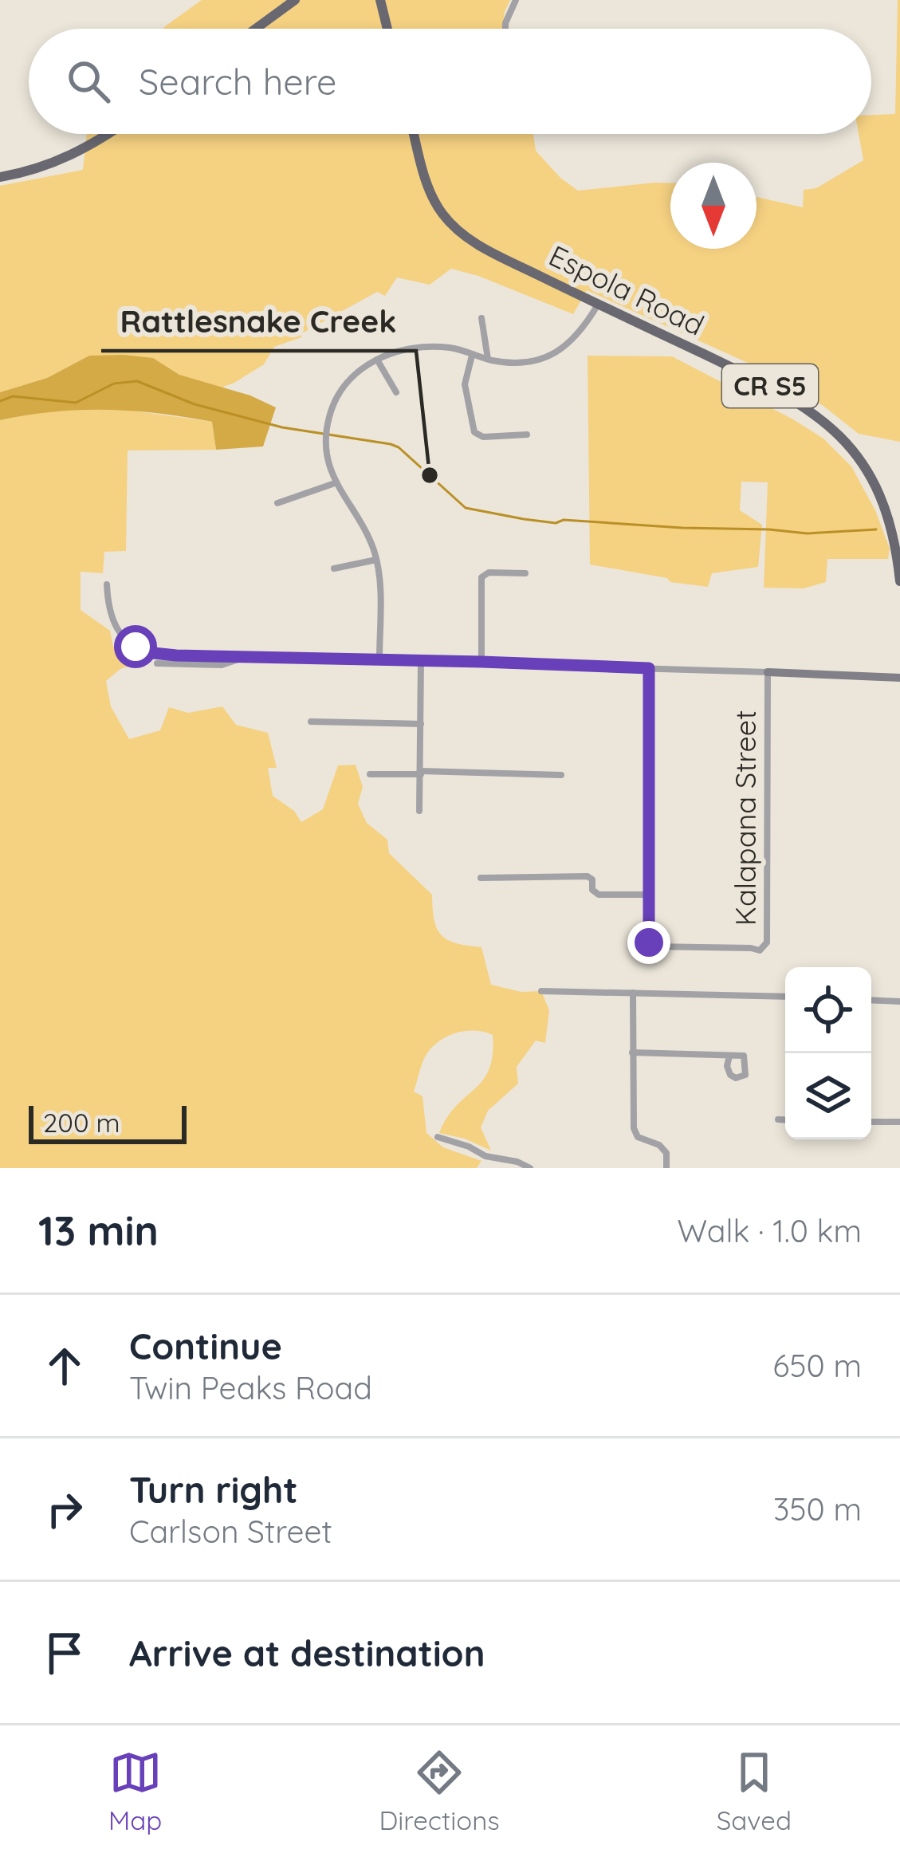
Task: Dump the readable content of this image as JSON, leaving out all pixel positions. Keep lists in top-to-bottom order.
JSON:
{
  "streets": {
    "main road": ["Espola Road", "CR S5"],
    "street": ["Kalapana Street"]
  },
  "places": ["Rattlesnake Creek"],
  "scale_bar": "200 m",
  "north": "bottom",
  "page": {
    "search": "Search here",
    "scale": "200 m",
    "heading": ["13 min", "Walk · 1.0 km"],
    "list": [
      ["Continue", "Twin Peaks Road", "650 m"],
      ["Turn right", "Carlson Street", "350 m"],
      "Arrive at destination"
    ],
    "nav": ["Map", "Directions", "Saved"]
  }
}
